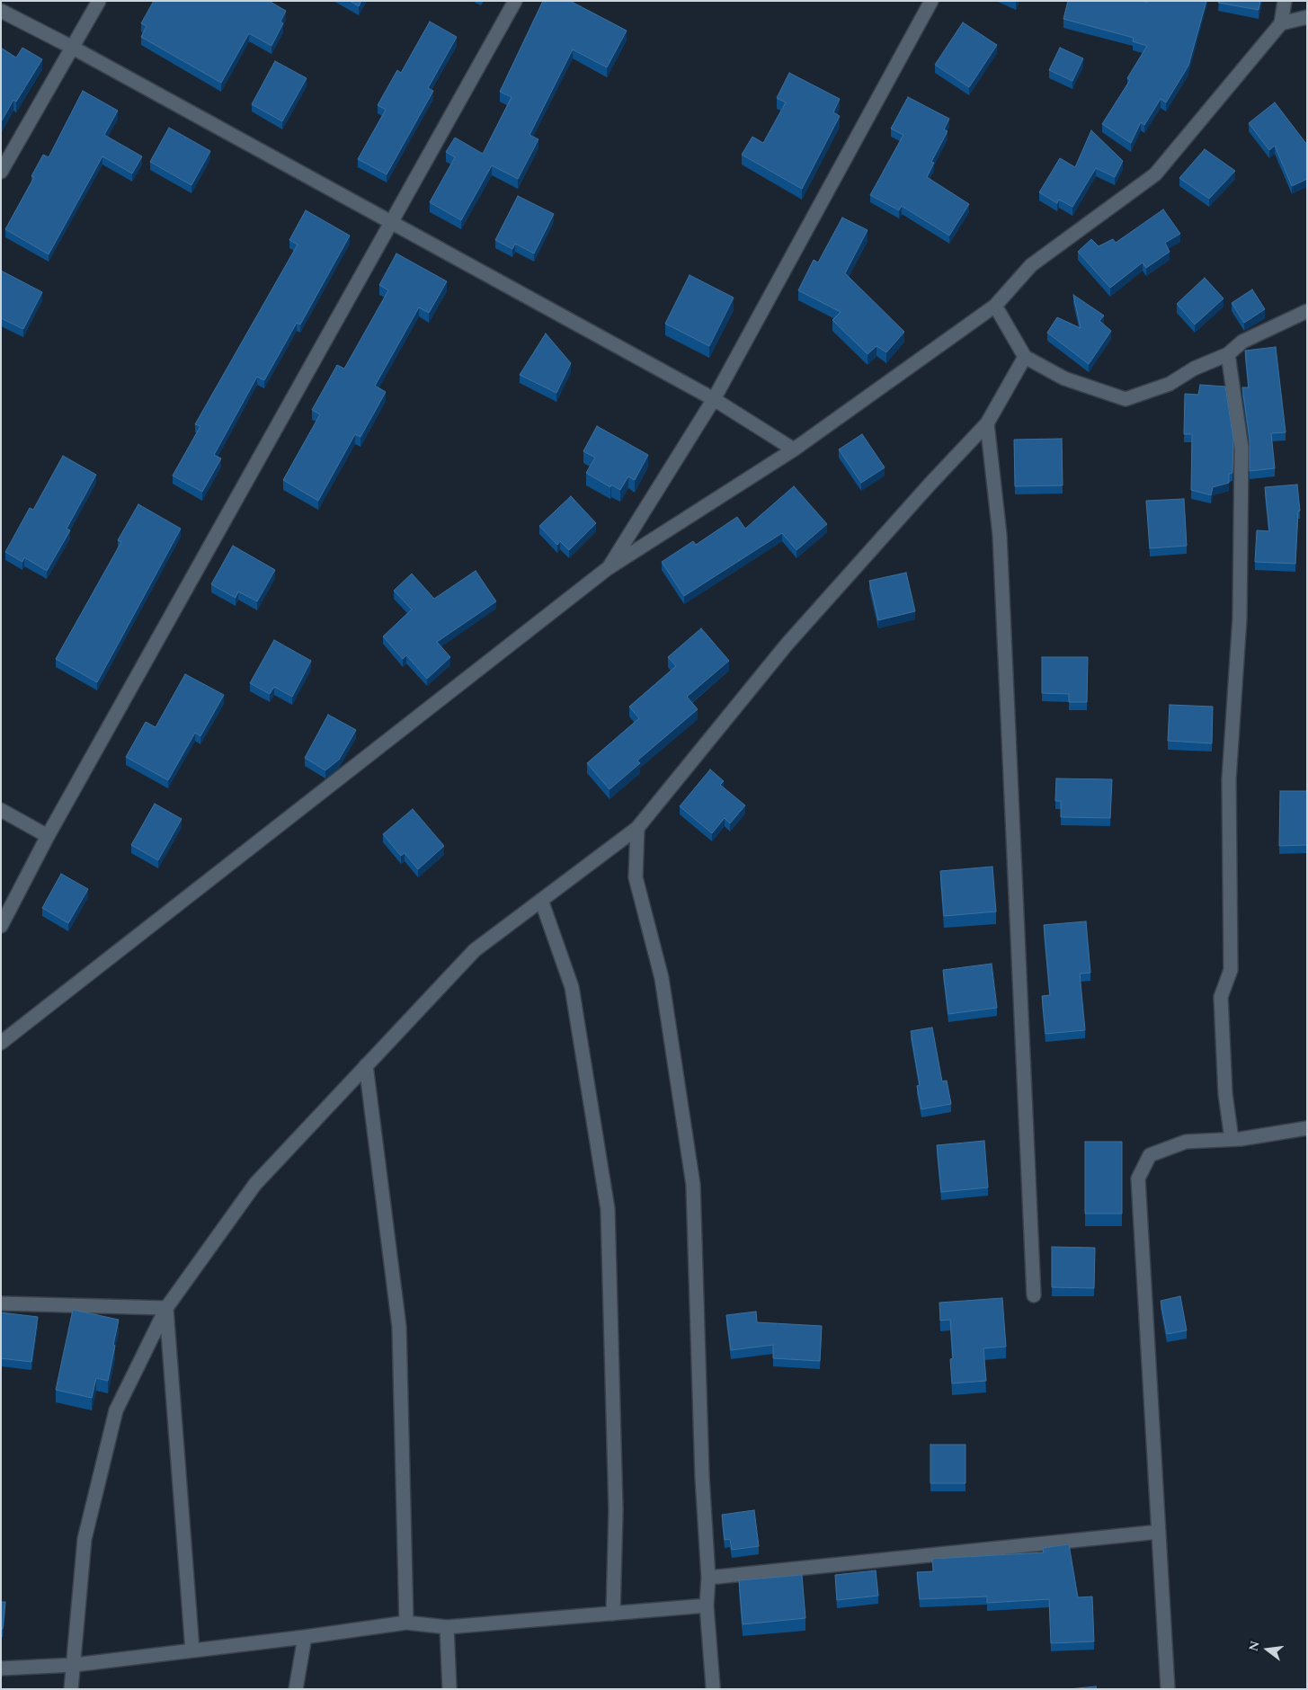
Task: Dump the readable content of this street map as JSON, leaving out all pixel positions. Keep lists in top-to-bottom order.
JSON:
{
  "north": "left"
}
